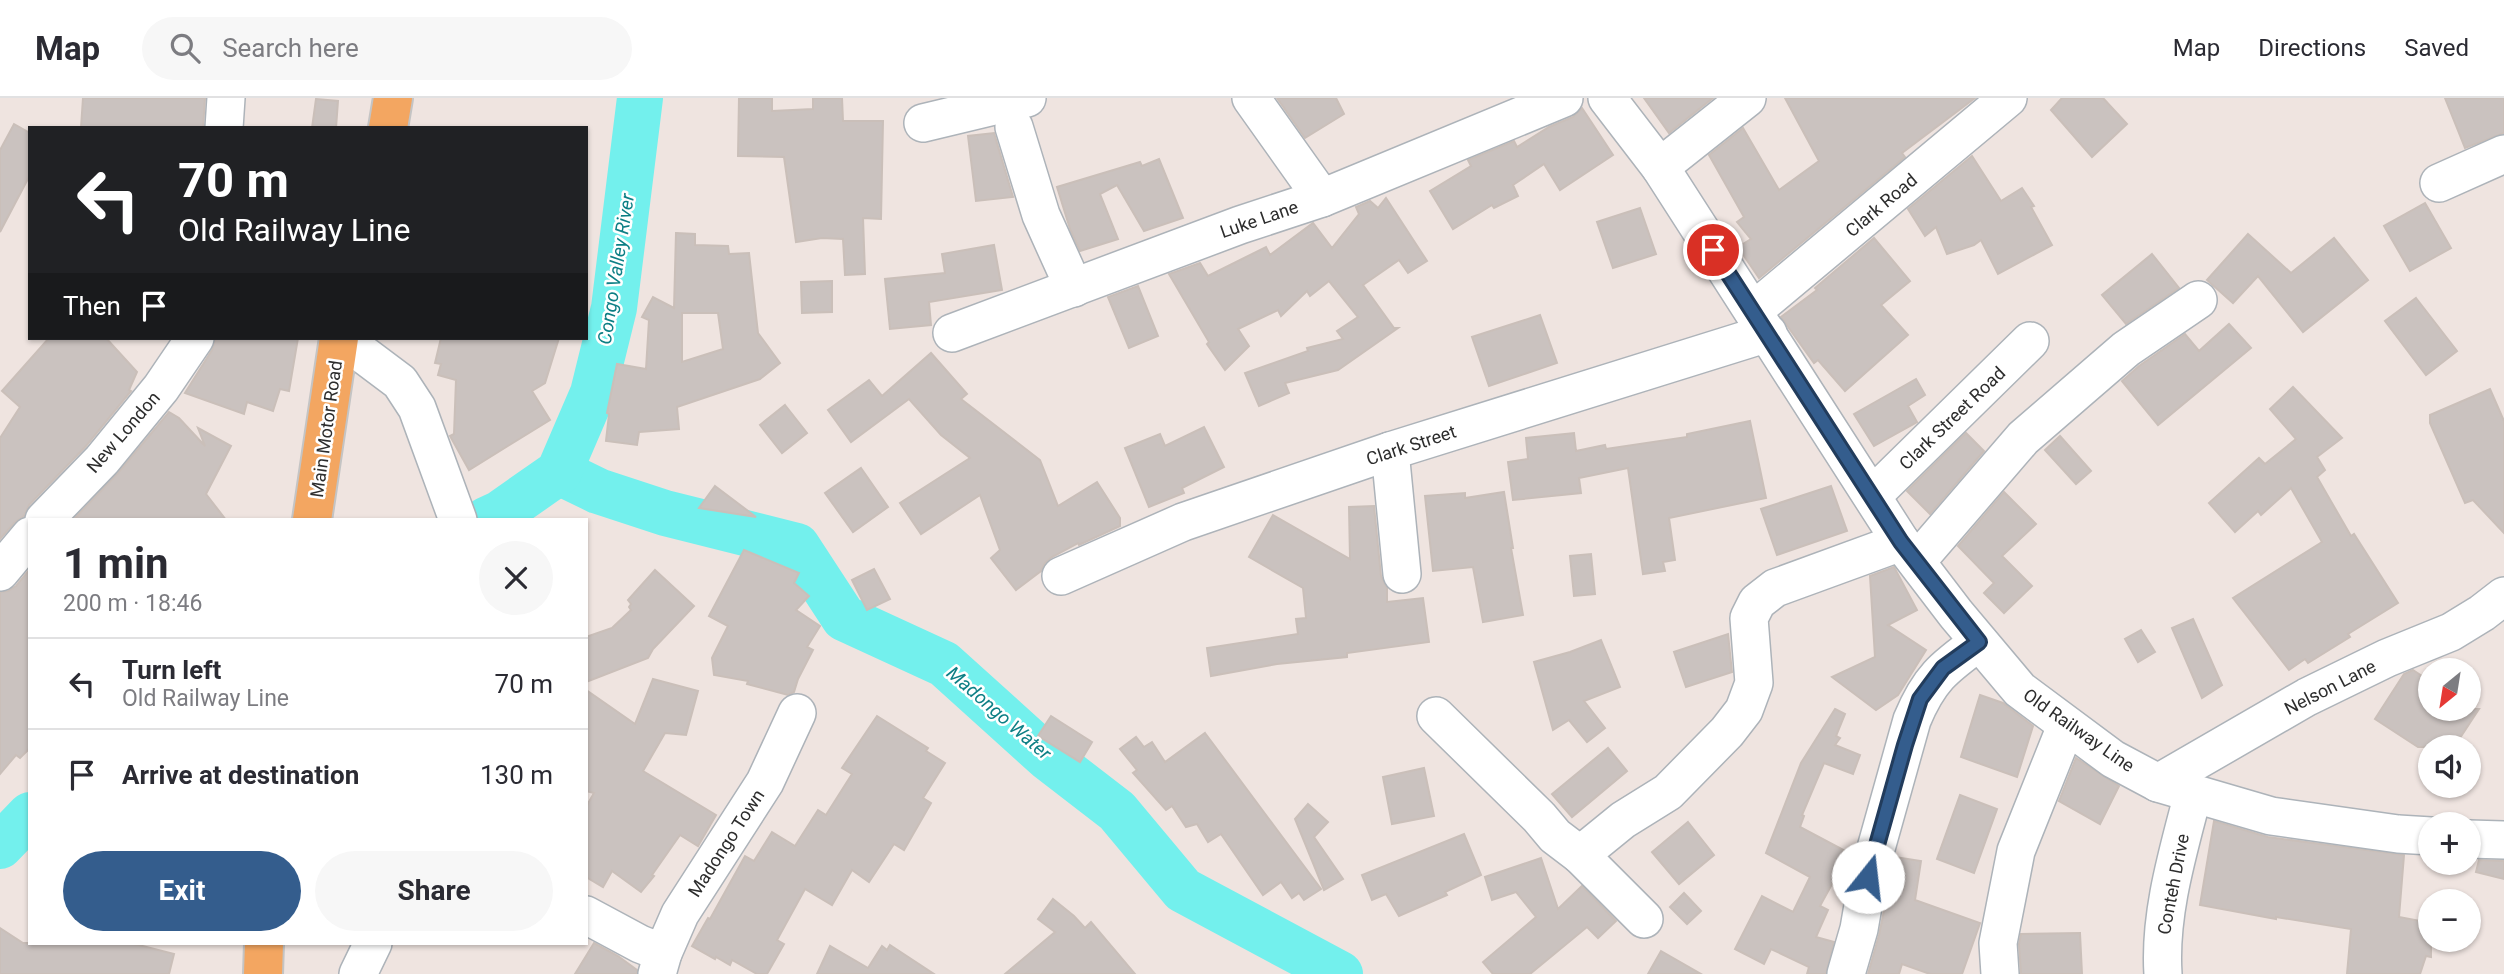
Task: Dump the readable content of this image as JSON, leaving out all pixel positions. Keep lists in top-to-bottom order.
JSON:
{
  "streets": {
    "main road": ["Main Motor Road"],
    "street": [
      "Clark Road",
      "Luke Lane",
      "Clark Street Road",
      "New London",
      "Clark Street",
      "Nelson Lane",
      "Old Railway Line",
      "Madongo Town",
      "Conteh Drive"
    ]
  },
  "crossings": [
    ["Clark Road", "Clark Street"],
    ["Clark Road", "Old Railway Line"],
    ["Clark Street Road", "Old Railway Line"],
    ["Clark Street", "Old Railway Line"],
    ["Nelson Lane", "Old Railway Line"],
    ["Old Railway Line", "Conteh Drive"]
  ],
  "water": ["Congo Valley River", "Madongo Water"],
  "north": "bottom left",
  "page": {
    "header": "Map",
    "search": "Search here",
    "nav": ["Map", "Directions", "Saved"],
    "turn": ["70 m", "Old Railway Line"],
    "then": "Then",
    "heading": ["1 min", "200 m · 18:46"],
    "list": [
      {
        "name": "Turn left",
        "note": "Old Railway Line",
        "value": "70 m"
      },
      {
        "name": "Arrive at destination",
        "value": "130 m"
      }
    ],
    "map_buttons": ["+", "−"],
    "buttons": ["Exit", "Share"]
  }
}
